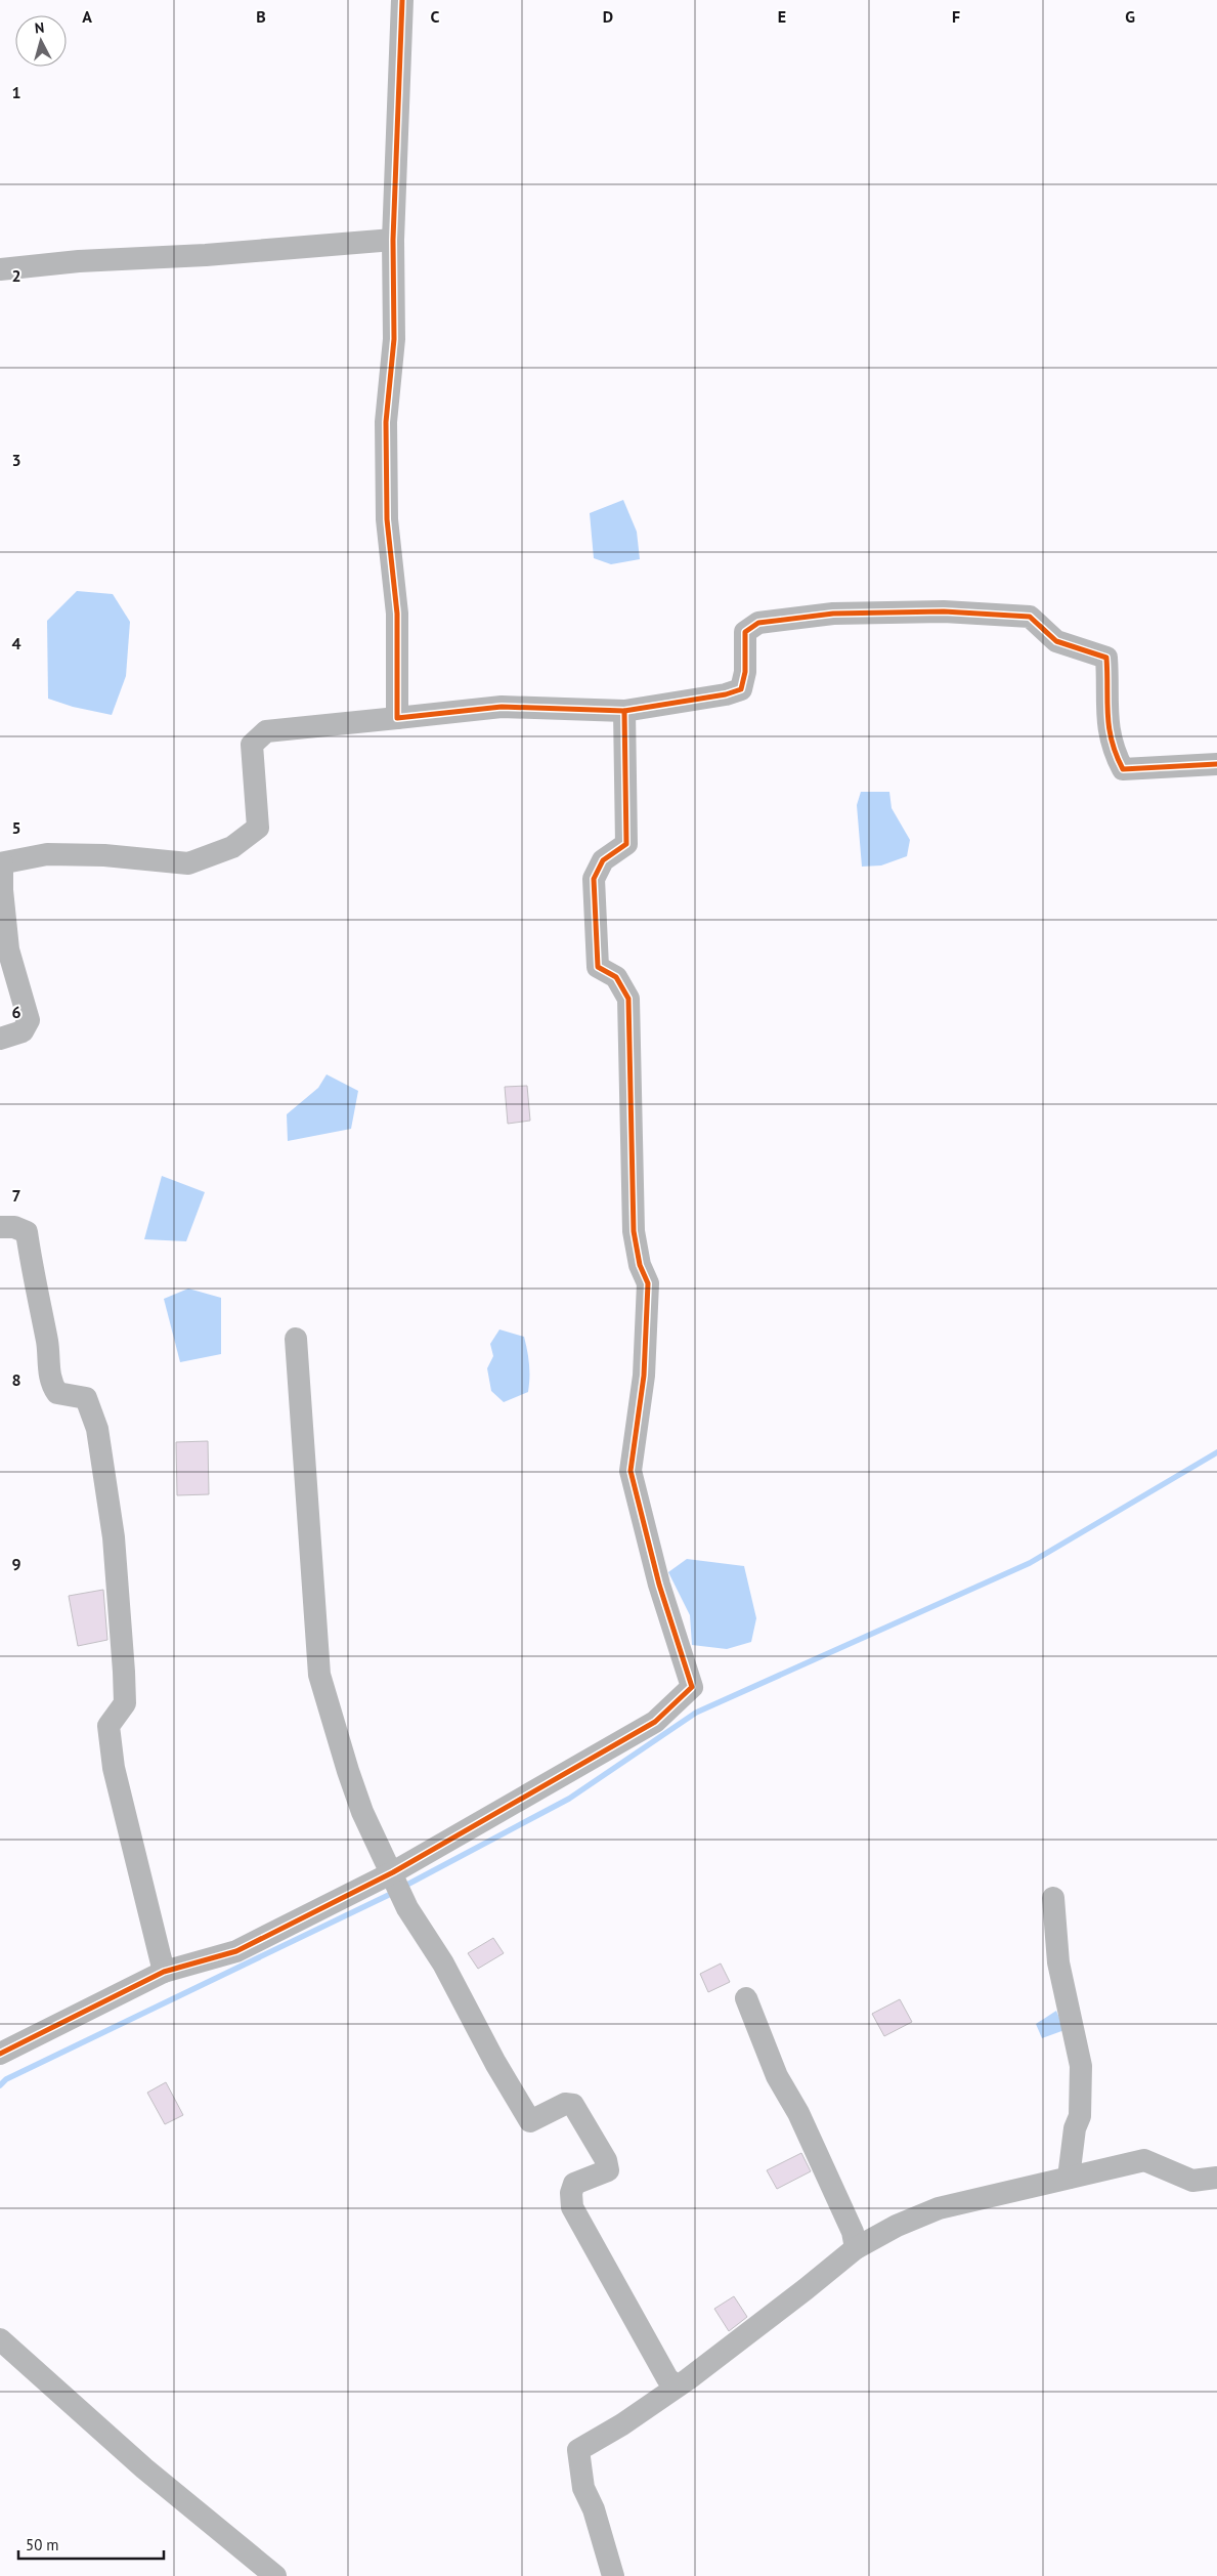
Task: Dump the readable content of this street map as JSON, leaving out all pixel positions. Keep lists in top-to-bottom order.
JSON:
{
  "scale_bar": "50 m",
  "north": "top",
  "grid": {
    "columns": [
      "A",
      "B",
      "C",
      "D",
      "E",
      "F",
      "G"
    ],
    "rows": [
      "1",
      "2",
      "3",
      "4",
      "5",
      "6",
      "7",
      "8",
      "9"
    ]
  }
}
